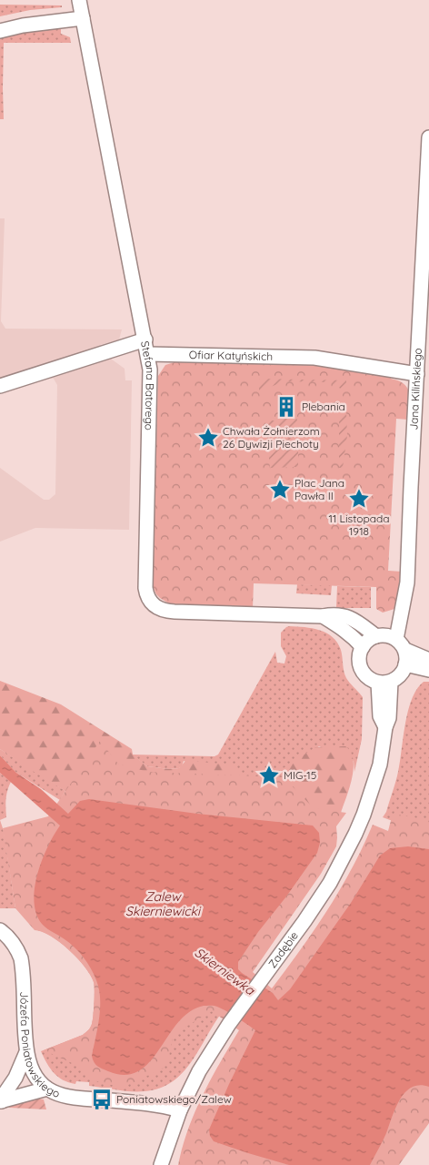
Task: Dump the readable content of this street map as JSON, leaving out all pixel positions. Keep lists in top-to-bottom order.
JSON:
{
  "streets": {
    "street": [
      "Ofiar Katyńskich",
      "Stefana Batorego",
      "Jana Kilińskiego",
      "Zadębie",
      "Józefa Poniatowskiego"
    ]
  },
  "crossings": [
    ["Ofiar Katyńskich", "Stefana Batorego"],
    ["Ofiar Katyńskich", "Jana Kilińskiego"],
    ["Stefana Batorego", "Jana Kilińskiego"],
    ["Stefana Batorego", "Zadębie"],
    ["Jana Kilińskiego", "Zadębie"],
    ["Zadębie", "Józefa Poniatowskiego"]
  ],
  "water": ["Zalew Skierniewicki", "Skierniewka"],
  "places": {
    "building": ["Plebania"],
    "place": [
      "Chwała Żołnierzom 26 Dywizji Piechoty",
      "Plac Jana Pawła II",
      "11 Listopada 1918",
      "MIG-15"
    ],
    "bus stop": ["Poniatowskiego/Zalew"]
  }
}
